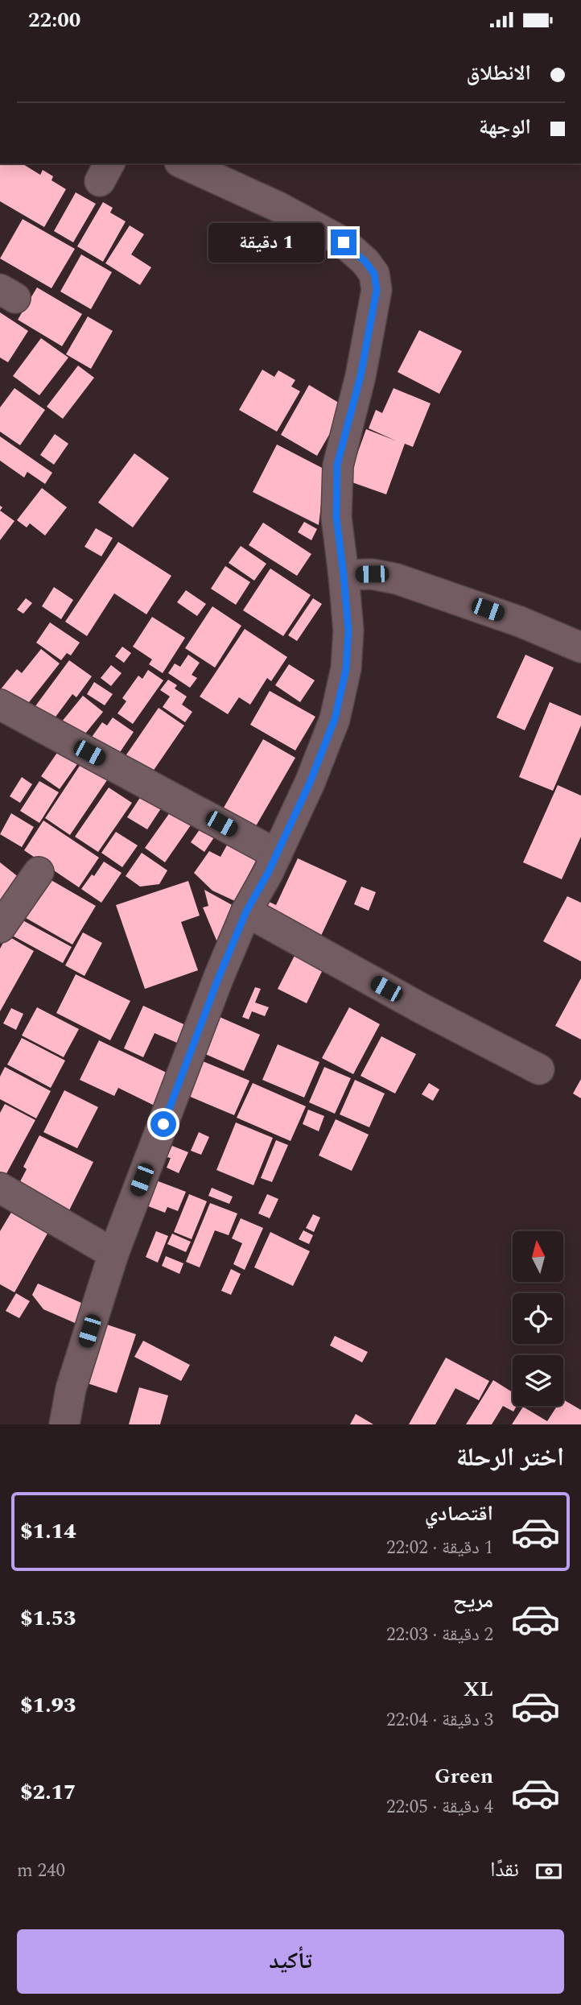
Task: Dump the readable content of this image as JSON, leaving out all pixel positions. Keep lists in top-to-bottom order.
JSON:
{
  "north": "top",
  "page": {
    "status": "22:00",
    "banner": ["الانطلاق", "الوجهة"],
    "bubble": "1 دقيقة",
    "heading": "اختر الرحلة",
    "list": [
      {
        "name": "اقتصادي",
        "note": "1 دقيقة · 22:02",
        "value": "$1.14"
      },
      {
        "name": "مريح",
        "note": "2 دقيقة · 22:03",
        "value": "$1.53"
      },
      {
        "name": "XL",
        "note": "3 دقيقة · 22:04",
        "value": "$1.93"
      },
      {
        "name": "Green",
        "note": "4 دقيقة · 22:05",
        "value": "$2.17"
      }
    ],
    "pay": ["نقدًا", "240 m"],
    "buttons": "تأكيد"
  }
}
